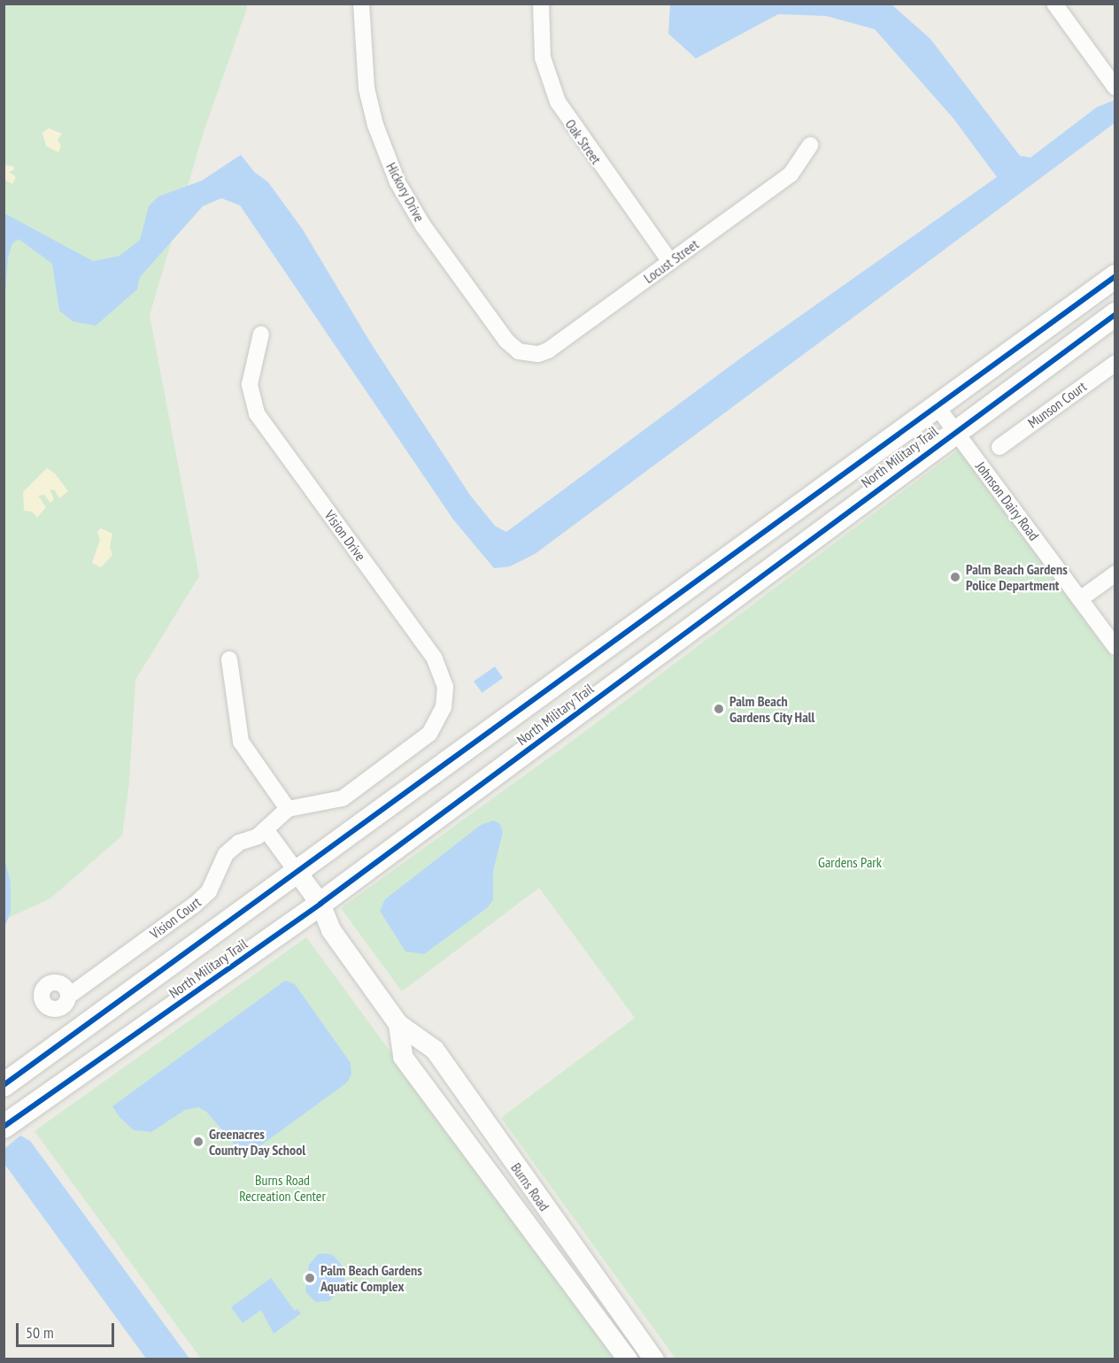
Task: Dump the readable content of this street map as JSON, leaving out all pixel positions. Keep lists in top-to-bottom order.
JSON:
{
  "streets": {
    "main road": ["North Military Trail"],
    "street": [
      "Oak Street",
      "Hickory Drive",
      "Locust Street",
      "Munson Court",
      "Johnson Dairy Road",
      "Vision Drive",
      "Vision Court",
      "Burns Road"
    ]
  },
  "crossings": [
    ["Oak Street", "Locust Street"],
    ["Hickory Drive", "Locust Street"],
    ["North Military Trail", "Johnson Dairy Road"],
    ["North Military Trail", "Burns Road"]
  ],
  "parks": ["Gardens Park", "Burns Road Recreation Center"],
  "places": [
    "Palm Beach Gardens Police Department",
    "Palm Beach Gardens City Hall",
    "Greenacres Country Day School",
    "Palm Beach Gardens Aquatic Complex"
  ],
  "scale_bar": "50 m"
}
